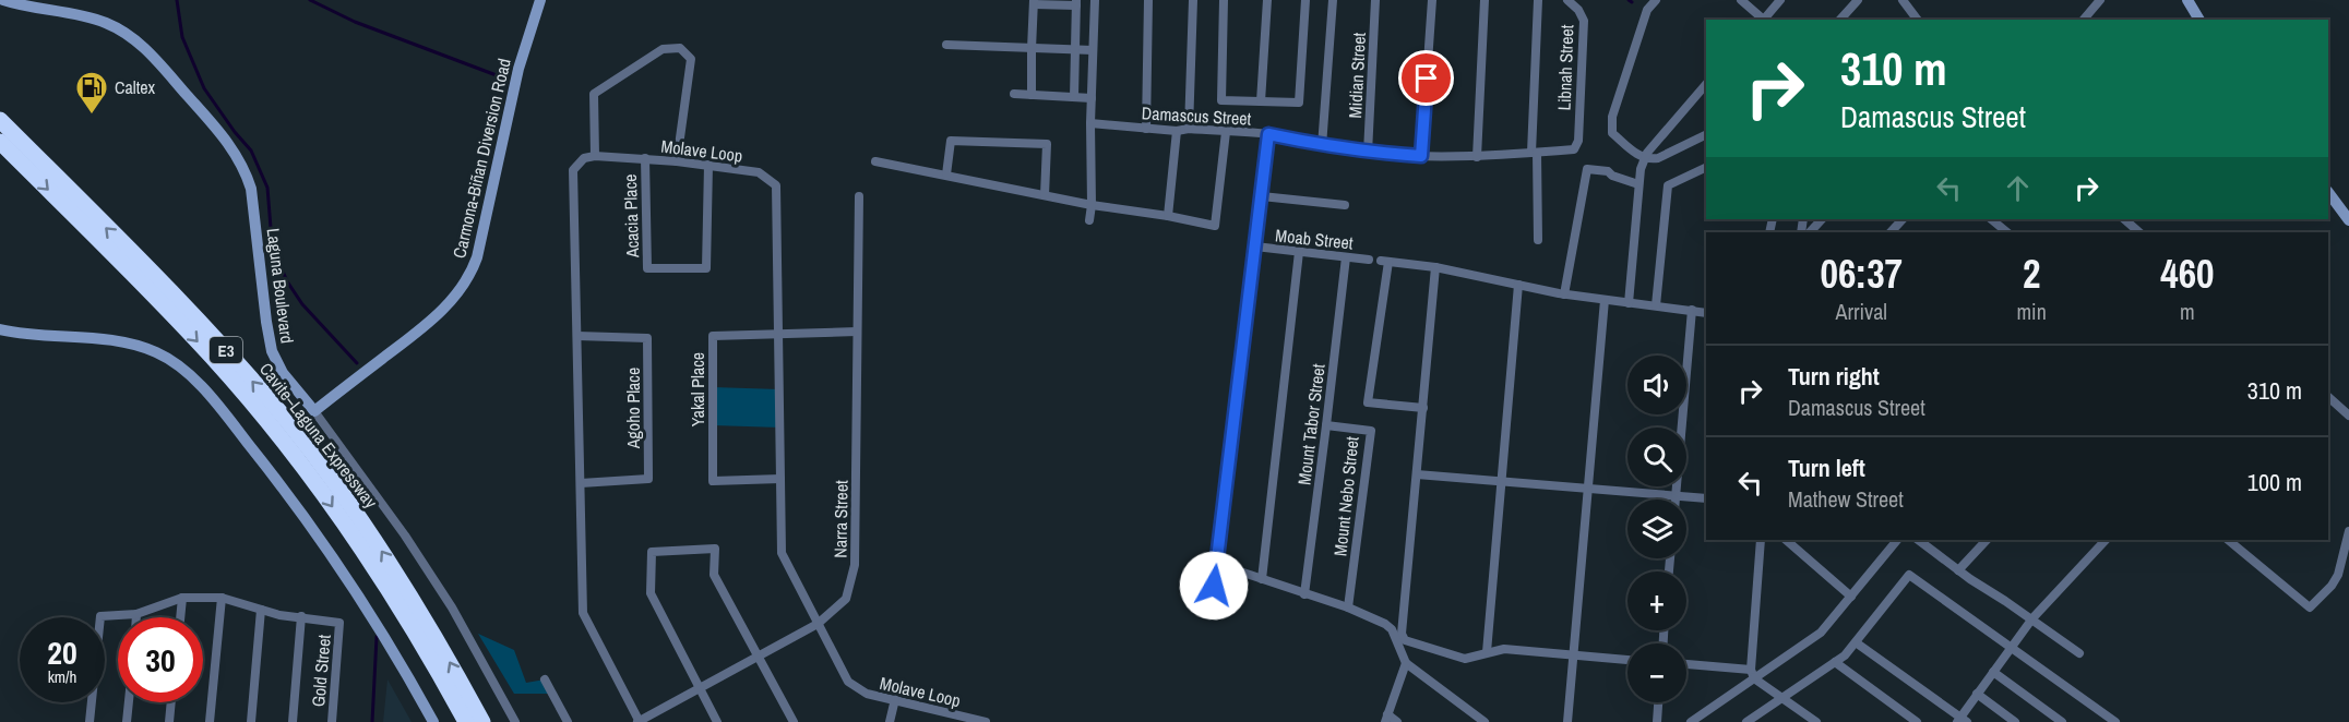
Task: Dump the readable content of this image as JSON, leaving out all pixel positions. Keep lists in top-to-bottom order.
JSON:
{
  "streets": {
    "highway": ["E3", "Cavite–Laguna Expressway"],
    "main road": ["Carmona-Biñan Diversion Road", "Laguna Boulevard"],
    "street": [
      "Libnah Street",
      "Midian Street",
      "Damascus Street",
      "Molave Loop",
      "Acacia Place",
      "Moab Street",
      "Yakal Place",
      "Agoho Place",
      "Mount Tabor Street",
      "Mount Nebo Street",
      "Narra Street",
      "Gold Street"
    ]
  },
  "crossings": [
    ["Libnah Street", "Damascus Street"],
    ["Midian Street", "Damascus Street"],
    ["Molave Loop", "Acacia Place"],
    ["Molave Loop", "Yakal Place"],
    ["Molave Loop", "Narra Street"],
    ["Carmona-Biñan Diversion Road", "Laguna Boulevard"],
    ["Moab Street", "Mount Tabor Street"],
    ["Yakal Place", "Narra Street"],
    ["Mount Tabor Street", "Mount Nebo Street"]
  ],
  "places": {
    "fuel station": ["Caltex"]
  },
  "page": {
    "turn": ["310 m", "Damascus Street"],
    "eta": [
      "06:37",
      "Arrival",
      "2",
      "min",
      "460",
      "m"
    ],
    "list": [
      {
        "name": "Turn right",
        "note": "Damascus Street",
        "value": "310 m"
      },
      {
        "name": "Turn left",
        "note": "Mathew Street",
        "value": "100 m"
      }
    ],
    "map_buttons": ["+", "−"],
    "speed": "20 km/h",
    "limit": "30"
  }
}
